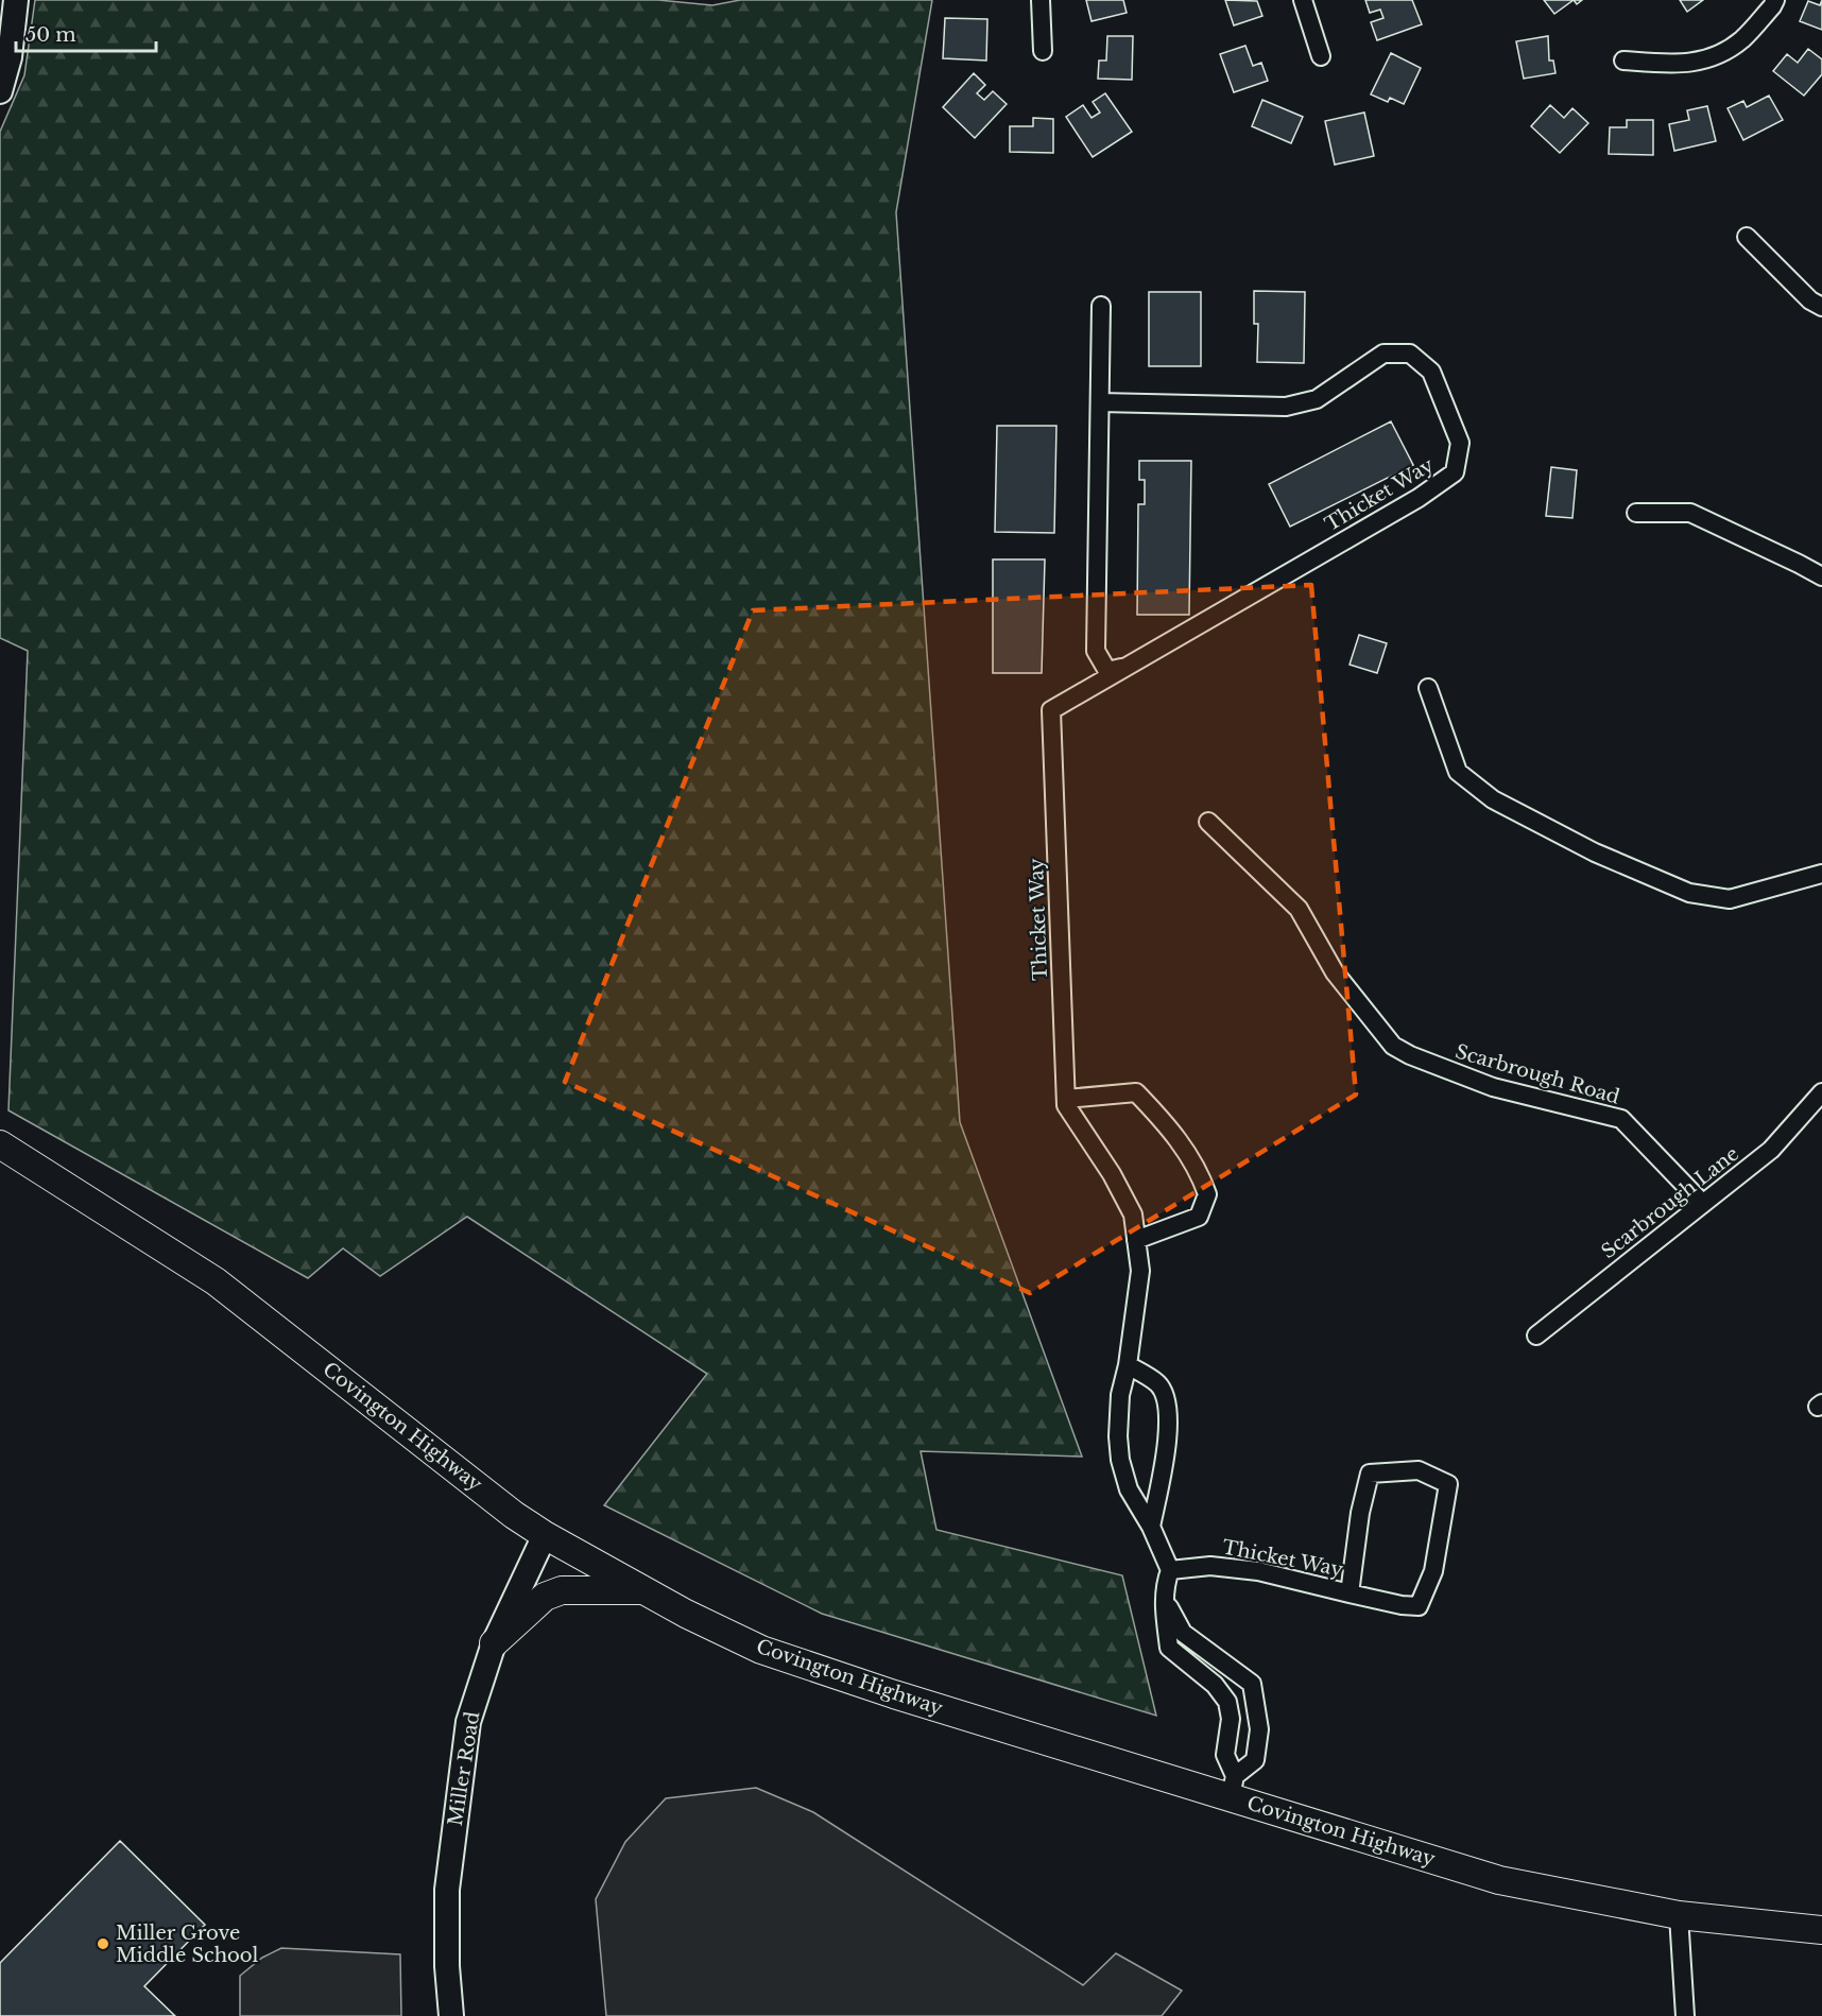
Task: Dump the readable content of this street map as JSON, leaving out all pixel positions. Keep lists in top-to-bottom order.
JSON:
{
  "streets": {
    "main road": ["Covington Highway"],
    "street": [
      "Thicket Way",
      "Scarbrough Road",
      "Scarbrough Lane",
      "Miller Road"
    ]
  },
  "crossings": [
    ["Scarbrough Road", "Scarbrough Lane"],
    ["Covington Highway", "Miller Road"]
  ],
  "places": ["Miller Grove Middle School"],
  "scale_bar": "50 m"
}
